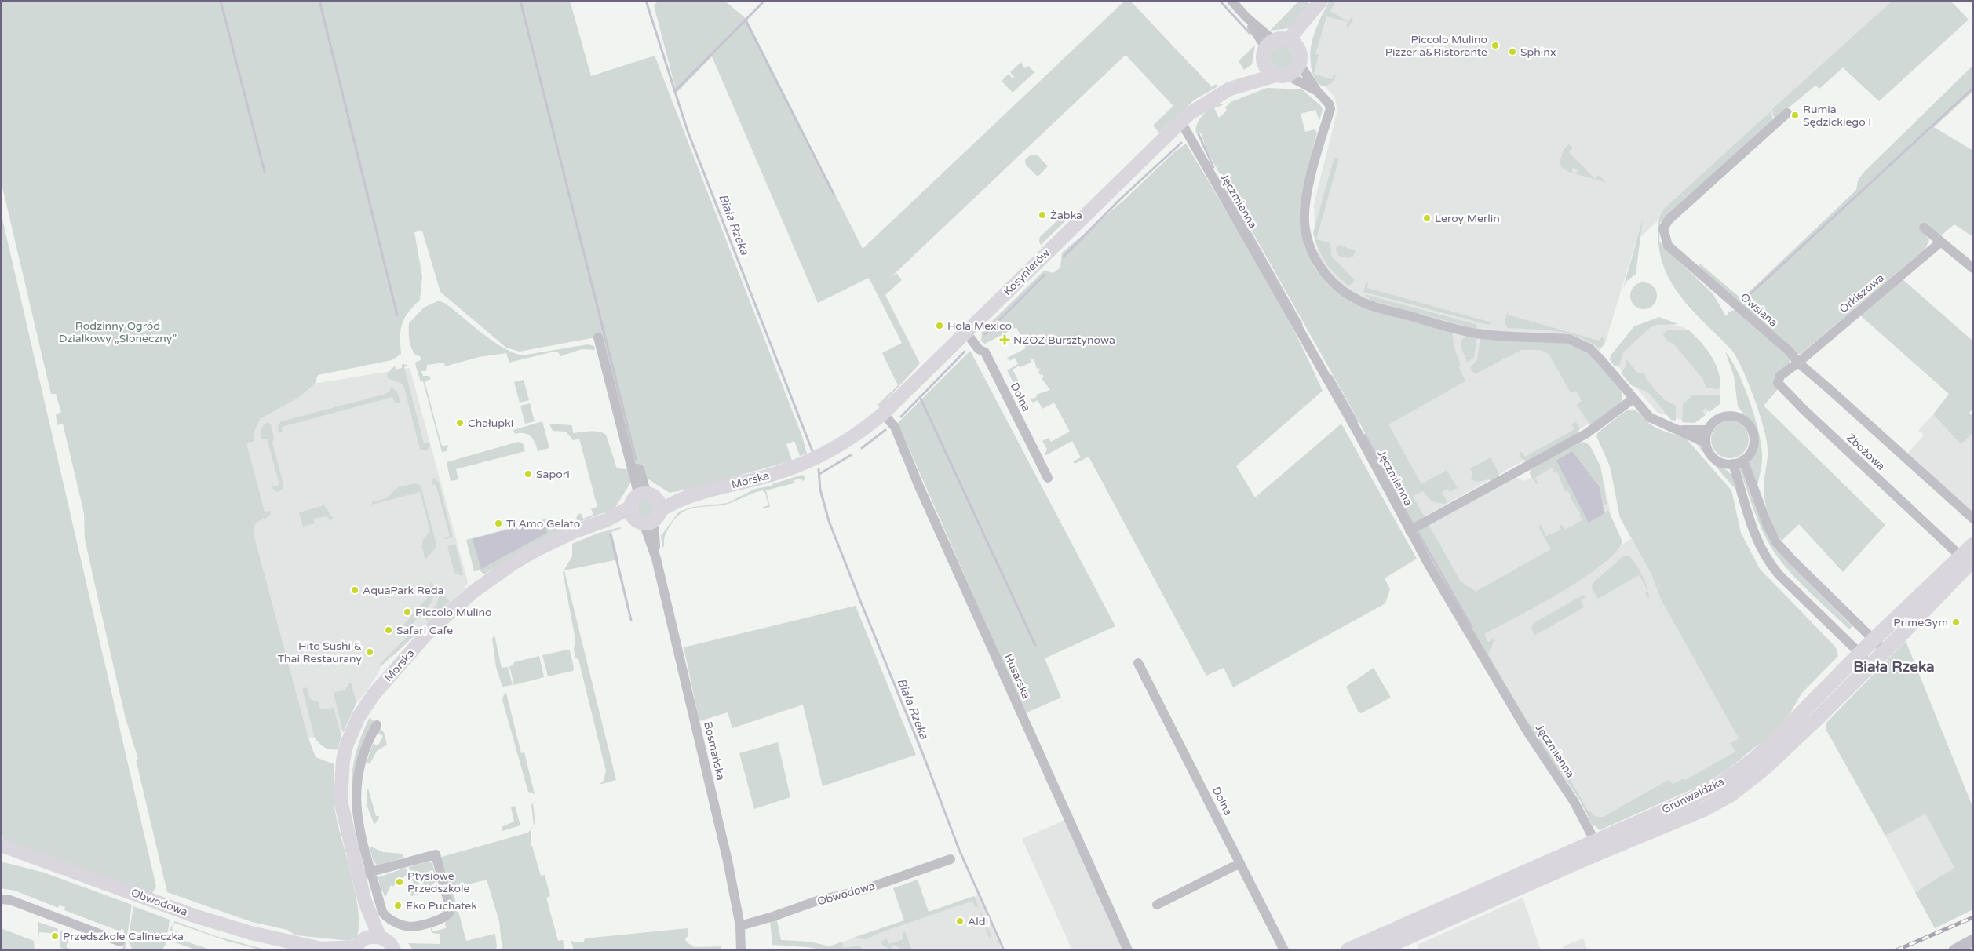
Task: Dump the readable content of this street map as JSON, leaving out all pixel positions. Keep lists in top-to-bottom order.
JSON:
{
  "streets": {
    "main road": [
      "Kosynierów",
      "Morska",
      "Grunwaldzka",
      "Obwodowa"
    ],
    "street": [
      "Jęczmienna",
      "Orkiszowa",
      "Owsiana",
      "Dolna",
      "Zbożowa",
      "Husarska",
      "Bosmańska"
    ]
  },
  "crossings": [
    ["Jęczmienna", "Kosynierów"],
    ["Jęczmienna", "Grunwaldzka"],
    ["Kosynierów", "Dolna"],
    ["Kosynierów", "Morska"],
    ["Kosynierów", "Husarska"],
    ["Orkiszowa", "Owsiana"],
    ["Orkiszowa", "Zbożowa"],
    ["Owsiana", "Zbożowa"],
    ["Zbożowa", "Grunwaldzka"],
    ["Morska", "Bosmańska"],
    ["Bosmańska", "Obwodowa"]
  ],
  "districts": ["Biała Rzeka"],
  "water": ["Biała Rzeka"],
  "parks": ["Rodzinny Ogród Działkowy „Słoneczny”"],
  "places": {
    "other": [
      "Piccolo Mulino Pizzeria&Ristorante",
      "Sphinx",
      "Rumia Sędzickiego I",
      "Żabka",
      "Leroy Merlin",
      "Hola Mexico",
      "Chałupki",
      "Sapori",
      "Ti Amo Gelato",
      "AquaPark Reda",
      "Piccolo Mulino",
      "PrimeGym",
      "Safari Cafe",
      "Hito Sushi & Thai Restaurany",
      "Ptysiowe Przedszkole",
      "Eko Puchatek",
      "Aldi",
      "Przedszkole Calineczka"
    ],
    "health": ["NZOZ Bursztynowa"]
  }
}
